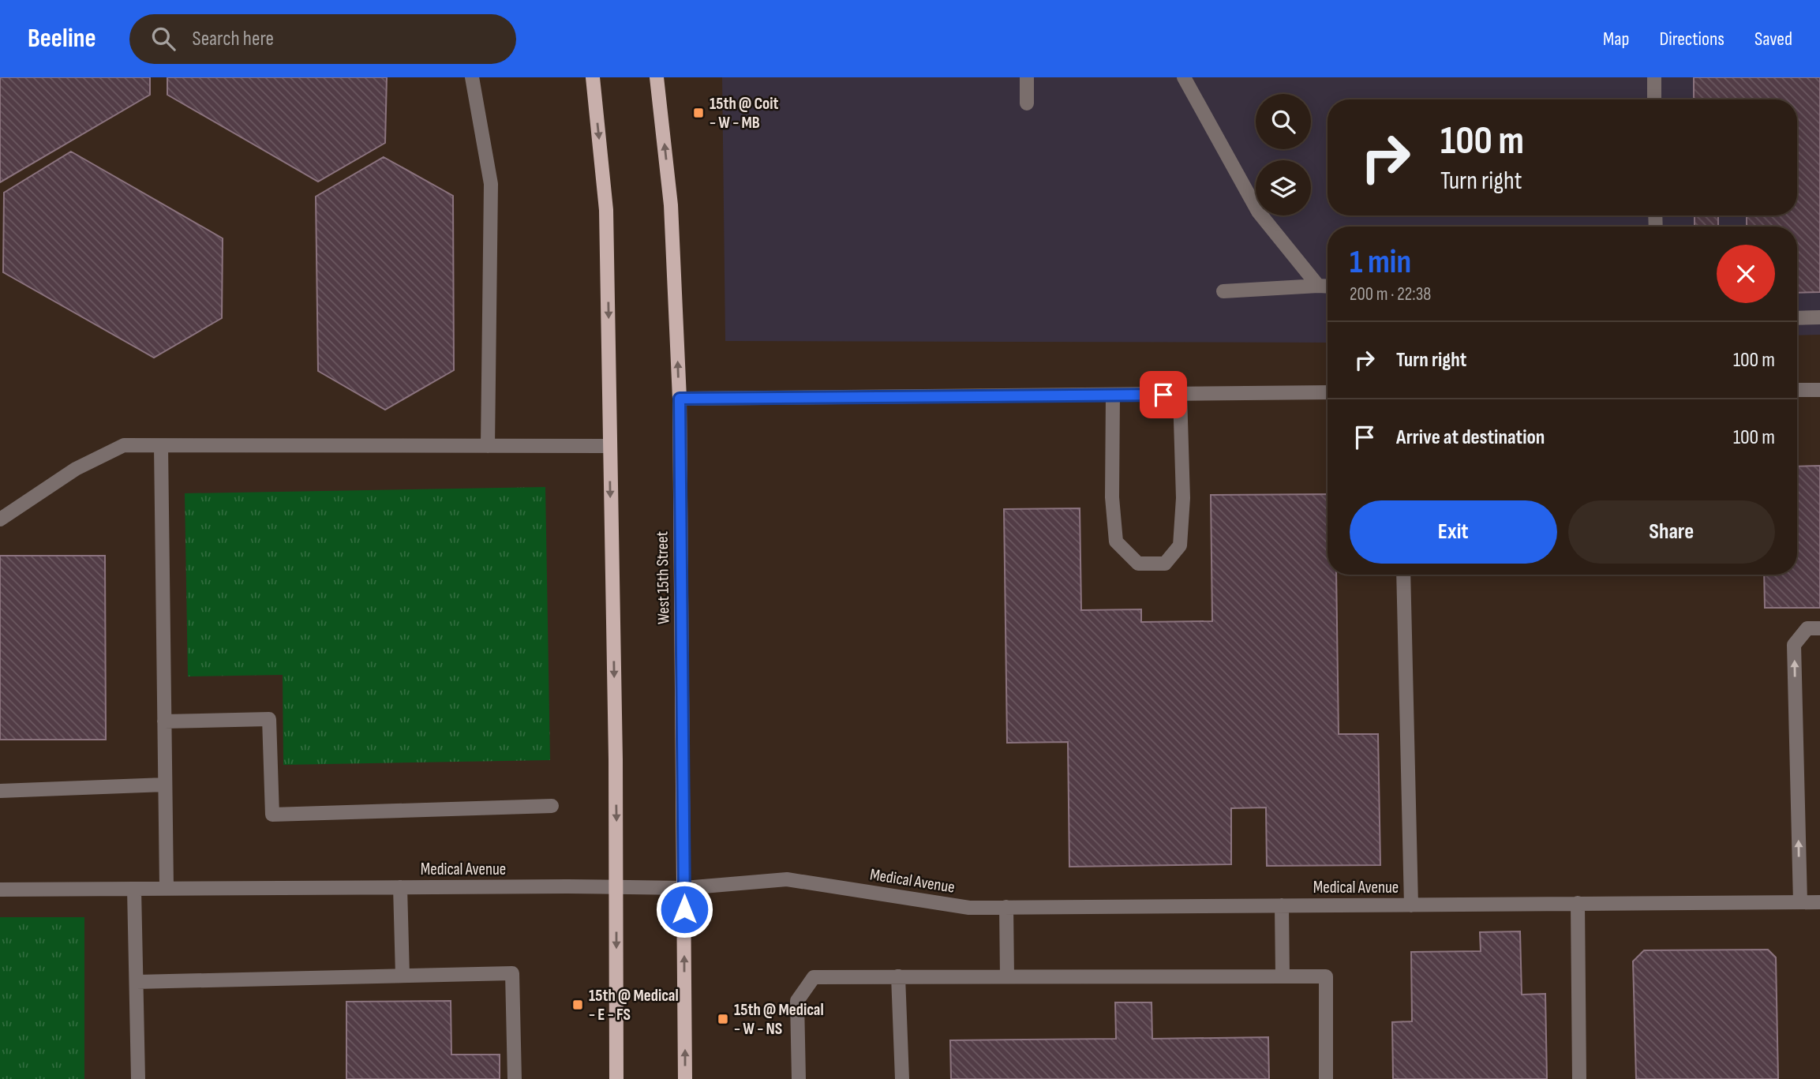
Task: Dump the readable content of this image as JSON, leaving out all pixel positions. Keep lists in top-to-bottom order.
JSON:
{
  "streets": {
    "main road": ["West 15th Street"],
    "street": ["Medical Avenue"]
  },
  "crossings": [
    ["West 15th Street", "Medical Avenue"]
  ],
  "places": {
    "transit": ["15th @ Coit - W - MB", "15th @ Medical - E - FS", "15th @ Medical - W - NS"]
  },
  "page": {
    "header": "Beeline",
    "search": "Search here",
    "nav": ["Map", "Directions", "Saved"],
    "turn": ["100 m", "Turn right"],
    "heading": ["1 min", "200 m · 22:38"],
    "list": [
      {
        "name": "Turn right",
        "value": "100 m"
      },
      {
        "name": "Arrive at destination",
        "value": "100 m"
      }
    ],
    "buttons": ["Exit", "Share"]
  }
}
